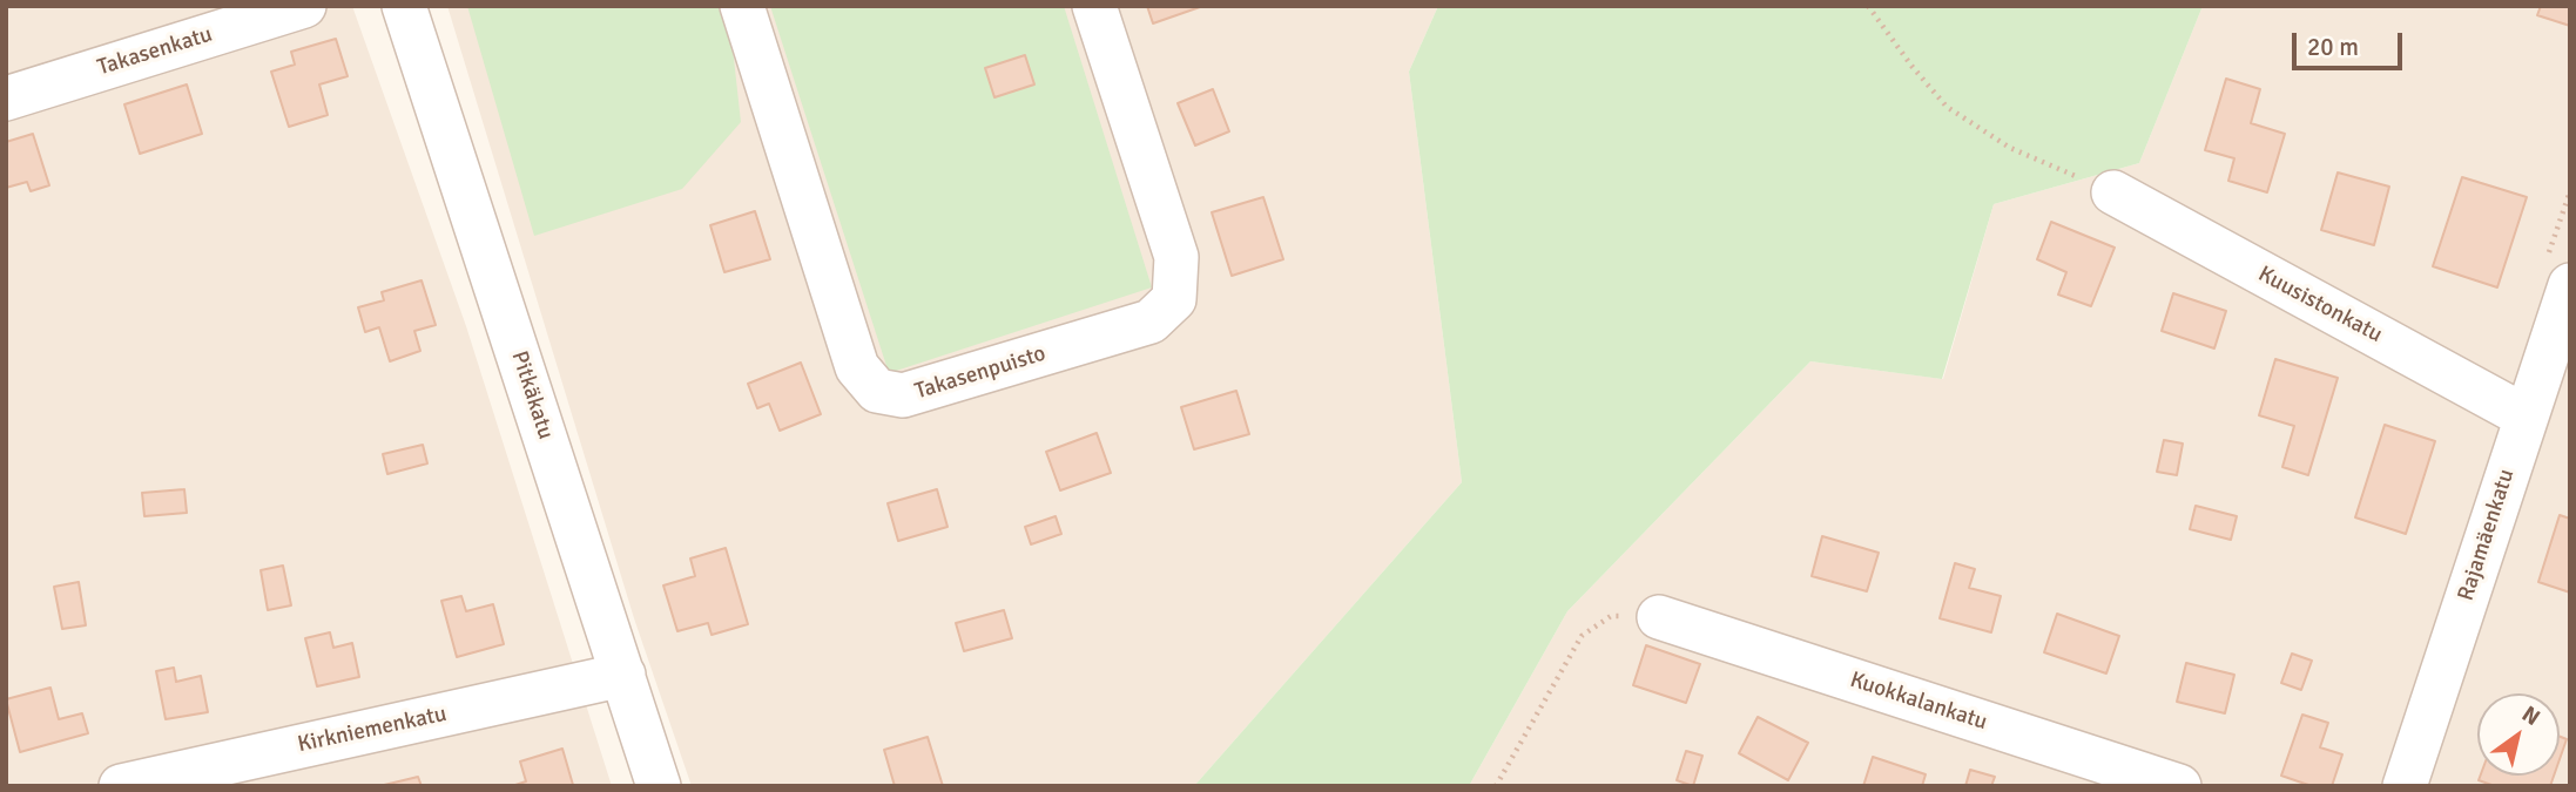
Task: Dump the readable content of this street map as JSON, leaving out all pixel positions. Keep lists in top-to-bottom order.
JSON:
{
  "streets": {
    "street": [
      "Takasenkatu",
      "Kuusistonkatu",
      "Takasenpuisto",
      "Pitkäkatu",
      "Rajamäenkatu",
      "Kuokkalankatu",
      "Kirkniemenkatu"
    ]
  },
  "crossings": [
    ["Kuusistonkatu", "Rajamäenkatu"],
    ["Pitkäkatu", "Kirkniemenkatu"]
  ],
  "scale_bar": "20 m",
  "north": "top right"
}
